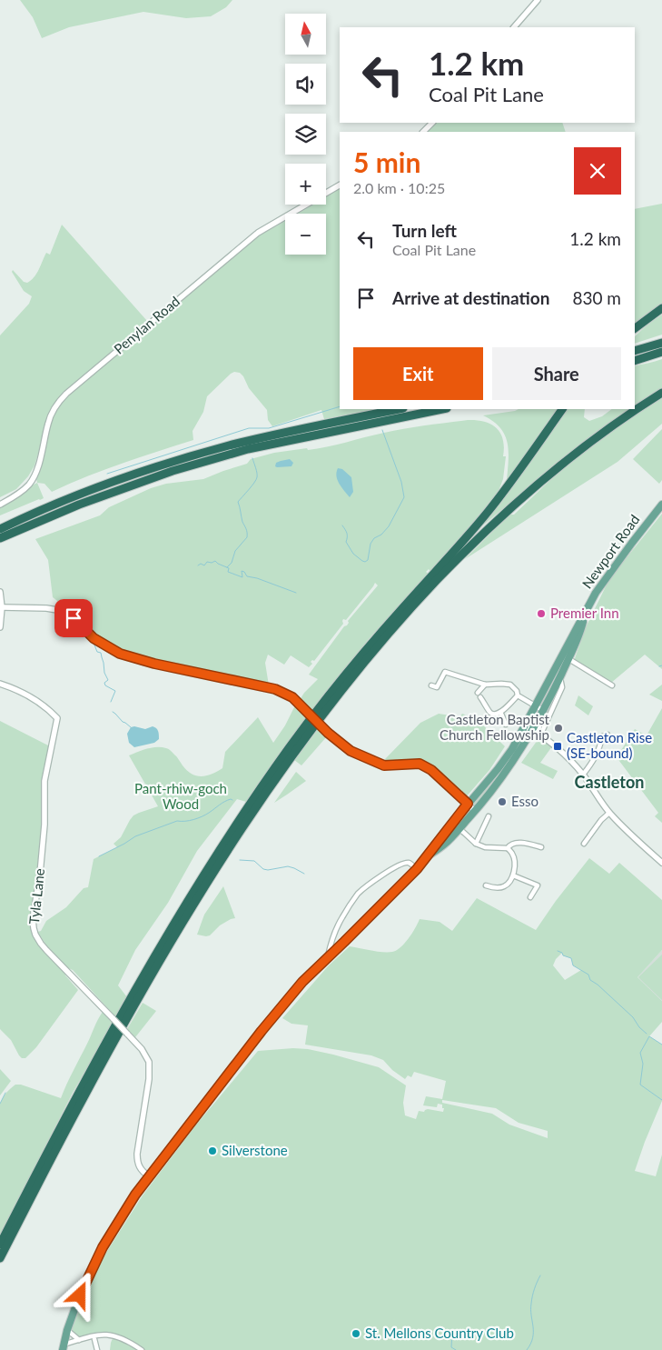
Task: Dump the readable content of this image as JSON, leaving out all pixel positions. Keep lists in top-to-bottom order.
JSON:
{
  "streets": {
    "main road": ["Newport Road"],
    "street": ["Penylan Road", "Tyla Lane"]
  },
  "crossings": [
    ["Newport Road", "Tyla Lane"]
  ],
  "districts": ["Castleton"],
  "parks": ["Pant-rhiw-goch Wood"],
  "places": {
    "other": [
      "Premier Inn",
      "Castleton Baptist Church Fellowship",
      "Esso",
      "Silverstone",
      "St. Mellons Country Club"
    ],
    "transit": ["Castleton Rise (SE-bound)"]
  },
  "north": "top",
  "page": {
    "map_buttons": ["+", "−"],
    "turn": ["1.2 km", "Coal Pit Lane"],
    "heading": ["5 min", "2.0 km · 10:25"],
    "list": [
      {
        "name": "Turn left",
        "note": "Coal Pit Lane",
        "value": "1.2 km"
      },
      {
        "name": "Arrive at destination",
        "value": "830 m"
      }
    ],
    "buttons": ["Exit", "Share"]
  }
}
